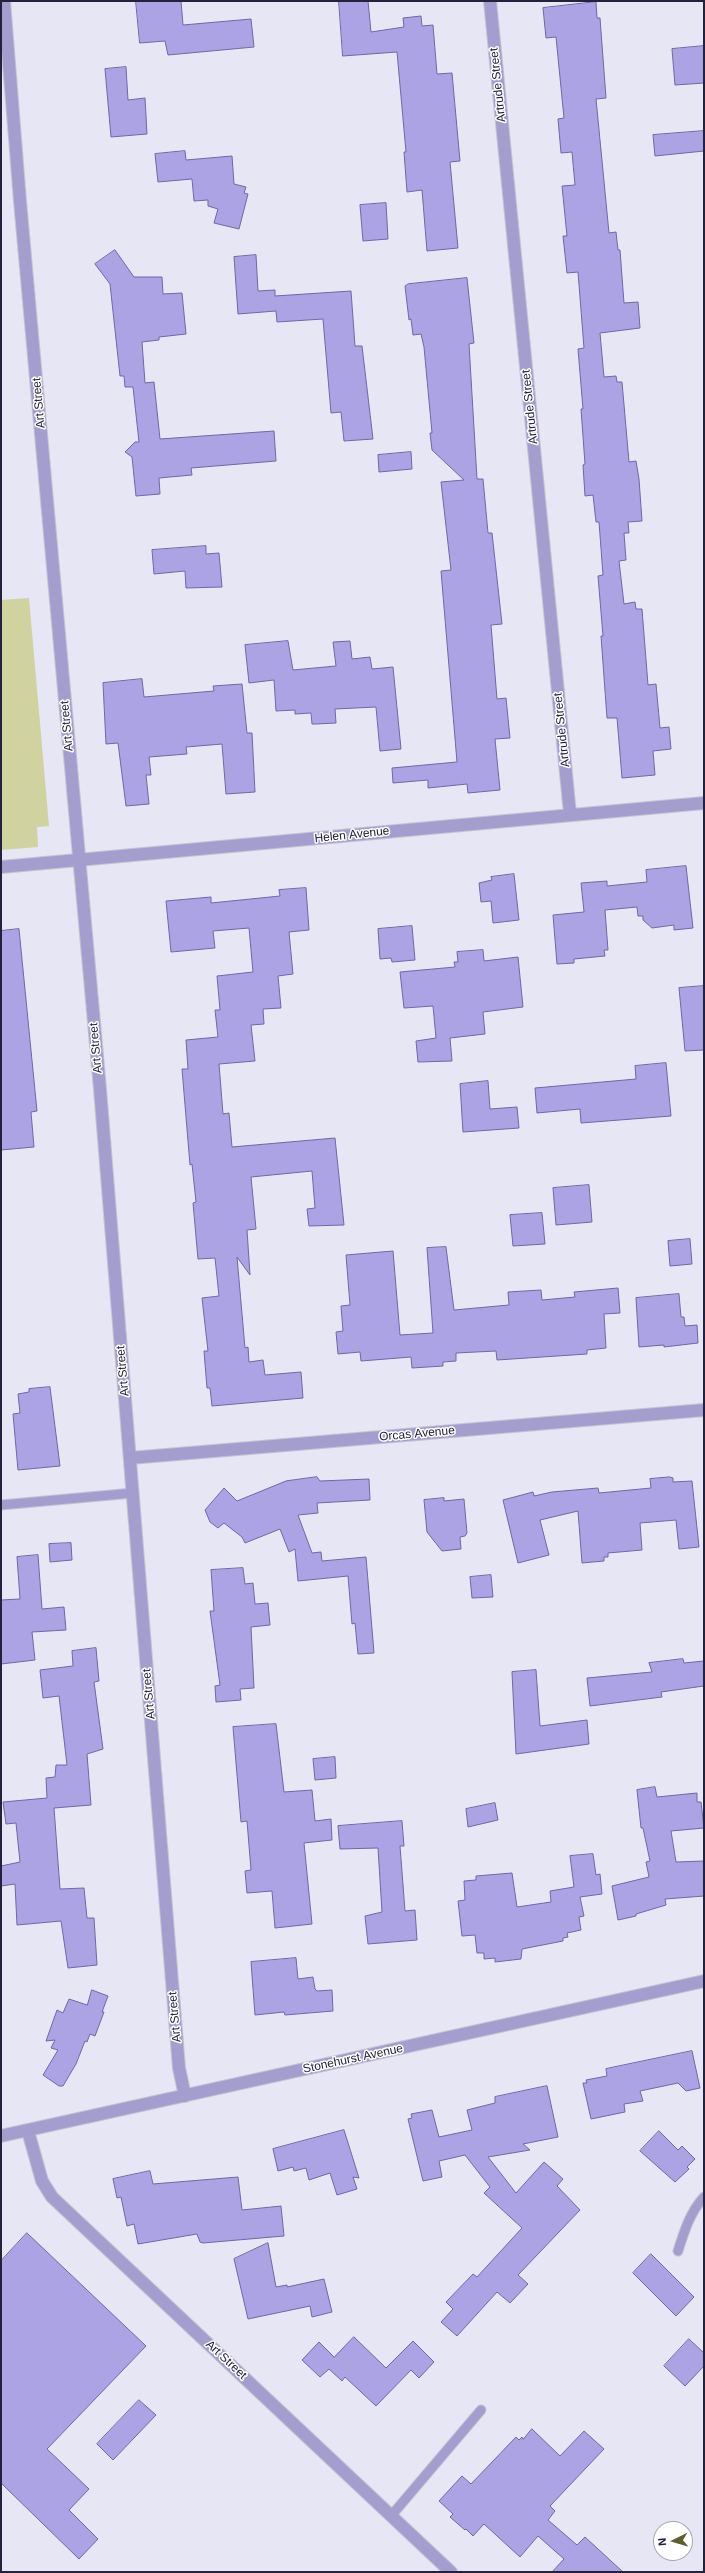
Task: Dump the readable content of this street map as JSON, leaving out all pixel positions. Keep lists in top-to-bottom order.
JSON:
{
  "streets": {
    "street": [
      "Artrude Street",
      "Art Street",
      "Helen Avenue",
      "Orcas Avenue",
      "Stonehurst Avenue"
    ]
  },
  "crossings": [
    ["Artrude Street", "Helen Avenue"],
    ["Art Street", "Helen Avenue"],
    ["Art Street", "Orcas Avenue"],
    ["Art Street", "Stonehurst Avenue"]
  ],
  "north": "left"
}
